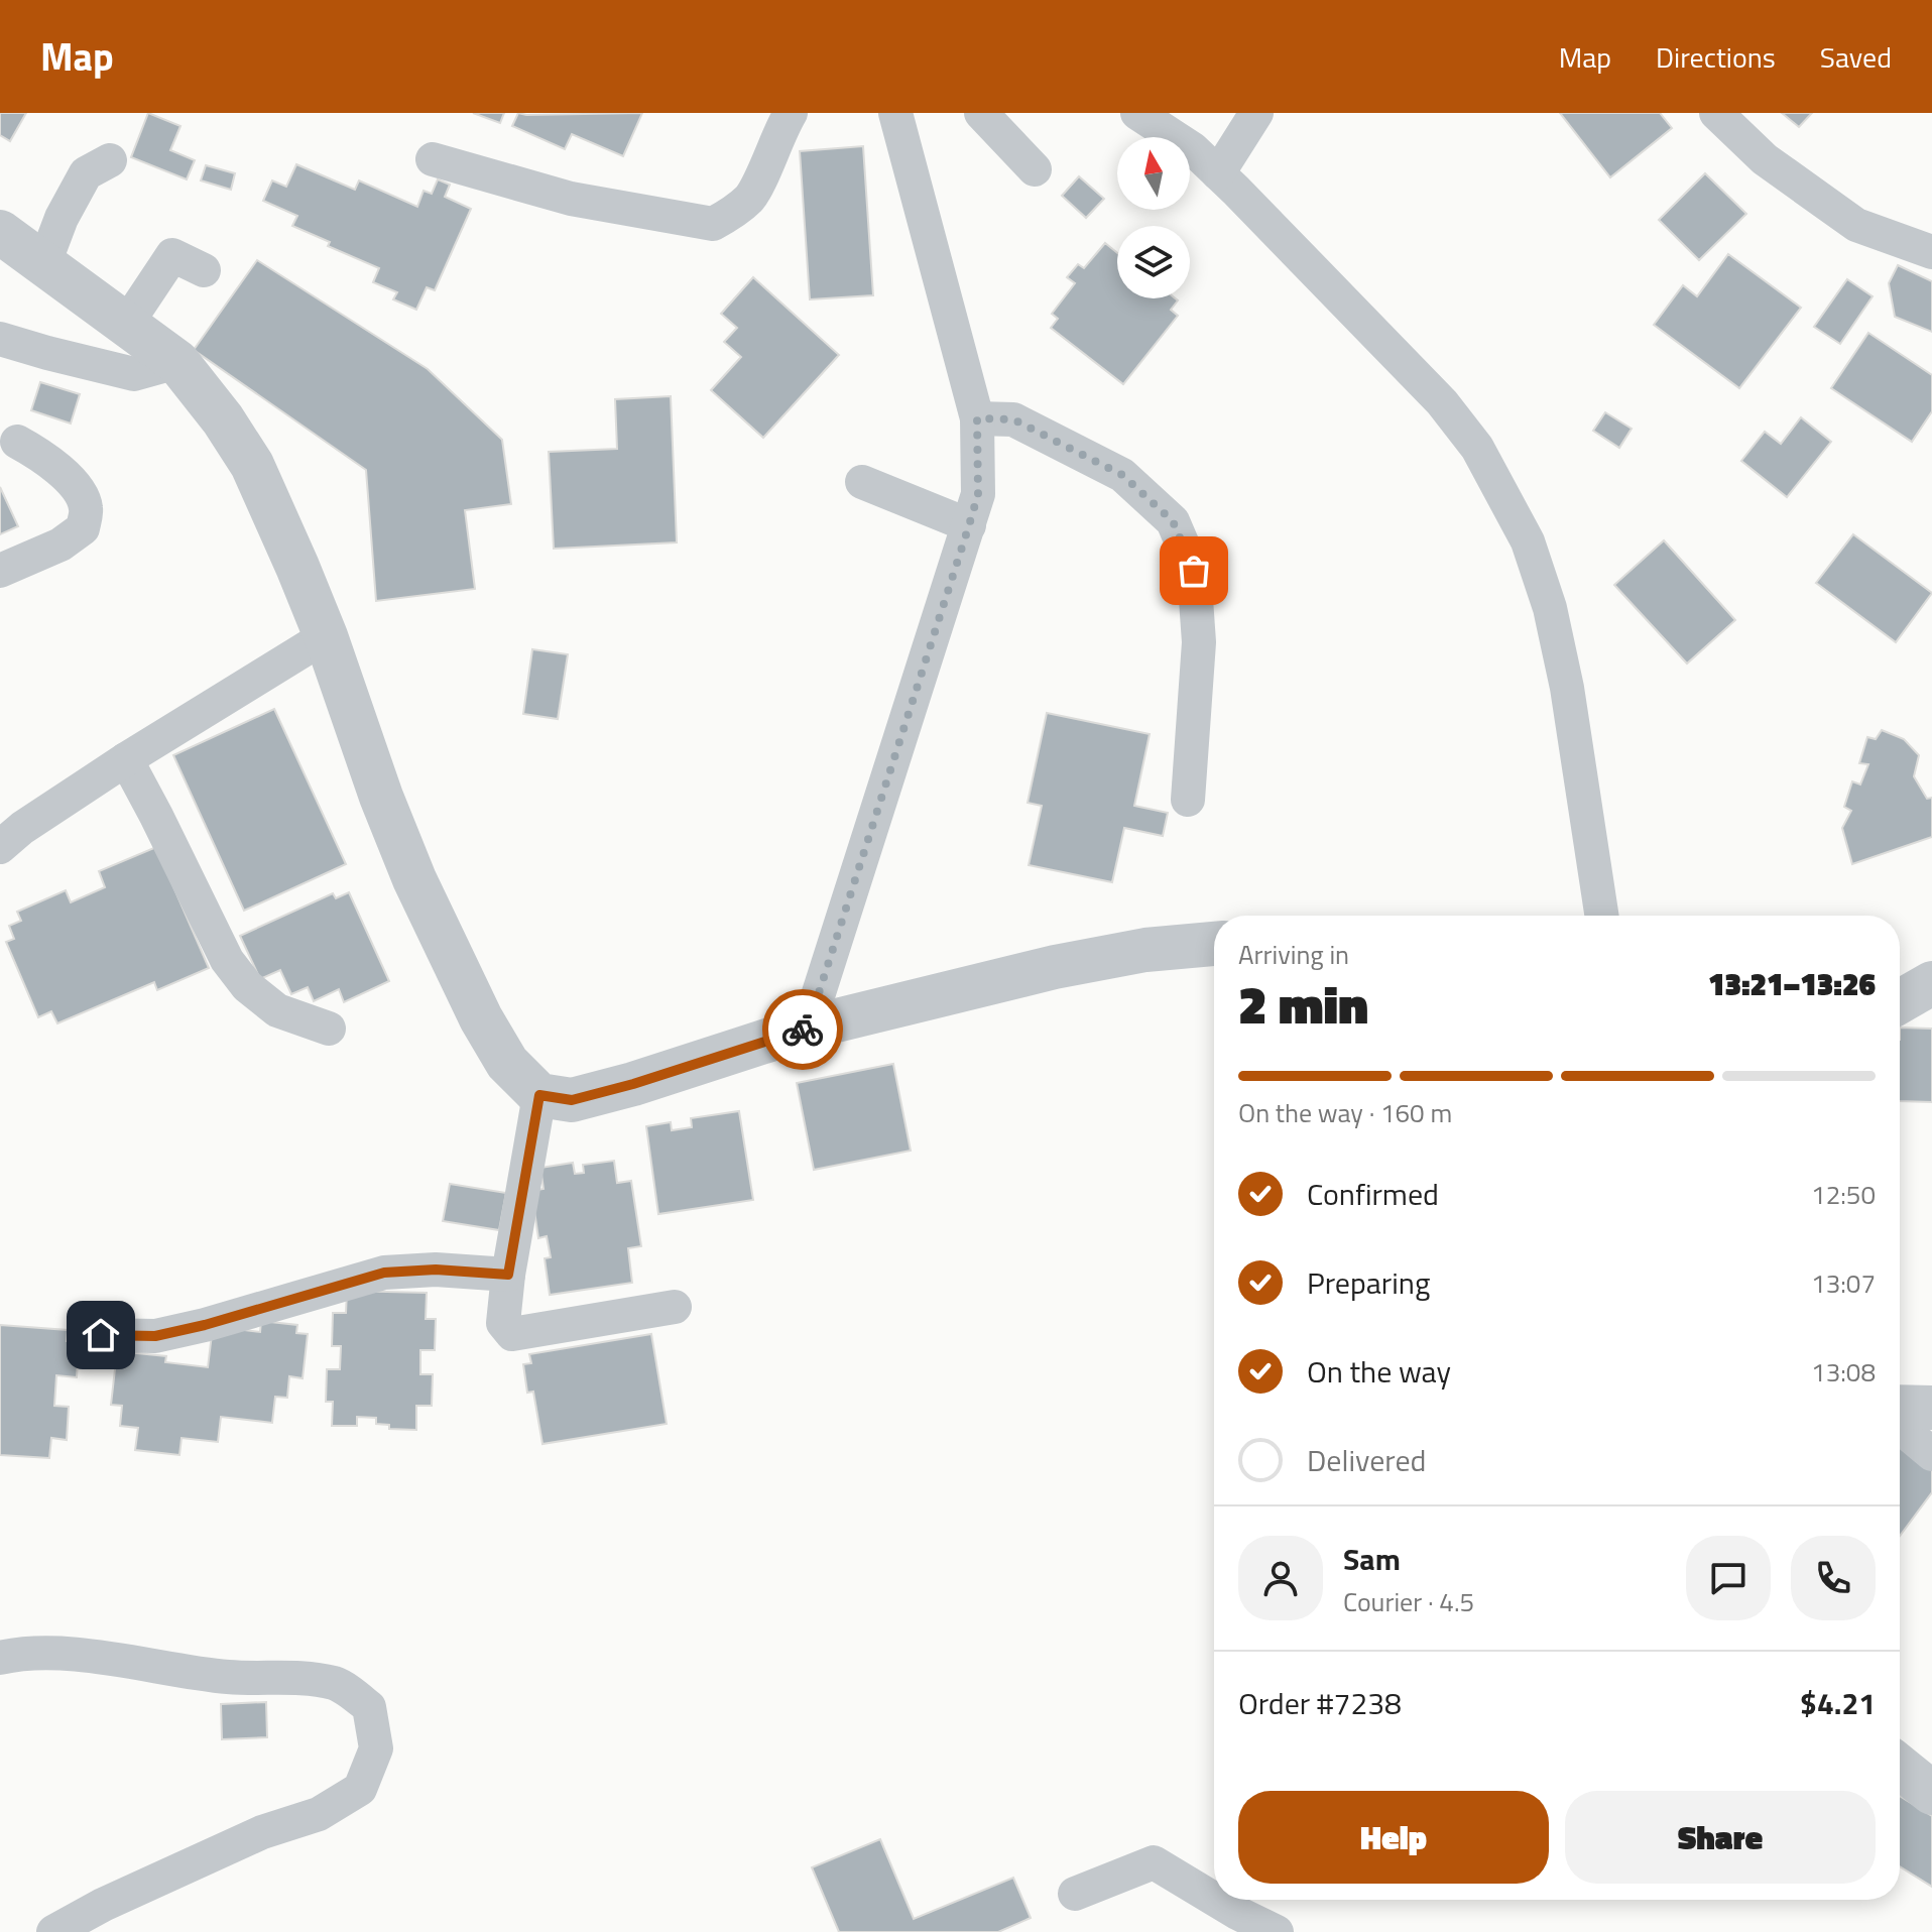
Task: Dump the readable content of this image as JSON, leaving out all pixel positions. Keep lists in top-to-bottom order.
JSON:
{
  "north": "top",
  "page": {
    "header": "Map",
    "nav": ["Map", "Directions", "Saved"],
    "heading": ["2 min", "Arriving in", "13:21–13:26"],
    "panel": [
      "Sam",
      "Courier · 4.5",
      "Order #7238",
      "$4.21"
    ],
    "bar": "On the way · 160 m",
    "list": [
      ["Confirmed", "12:50"],
      ["Preparing", "13:07"],
      ["On the way", "13:08"],
      "Delivered"
    ],
    "buttons": ["Help", "Share"]
  }
}
